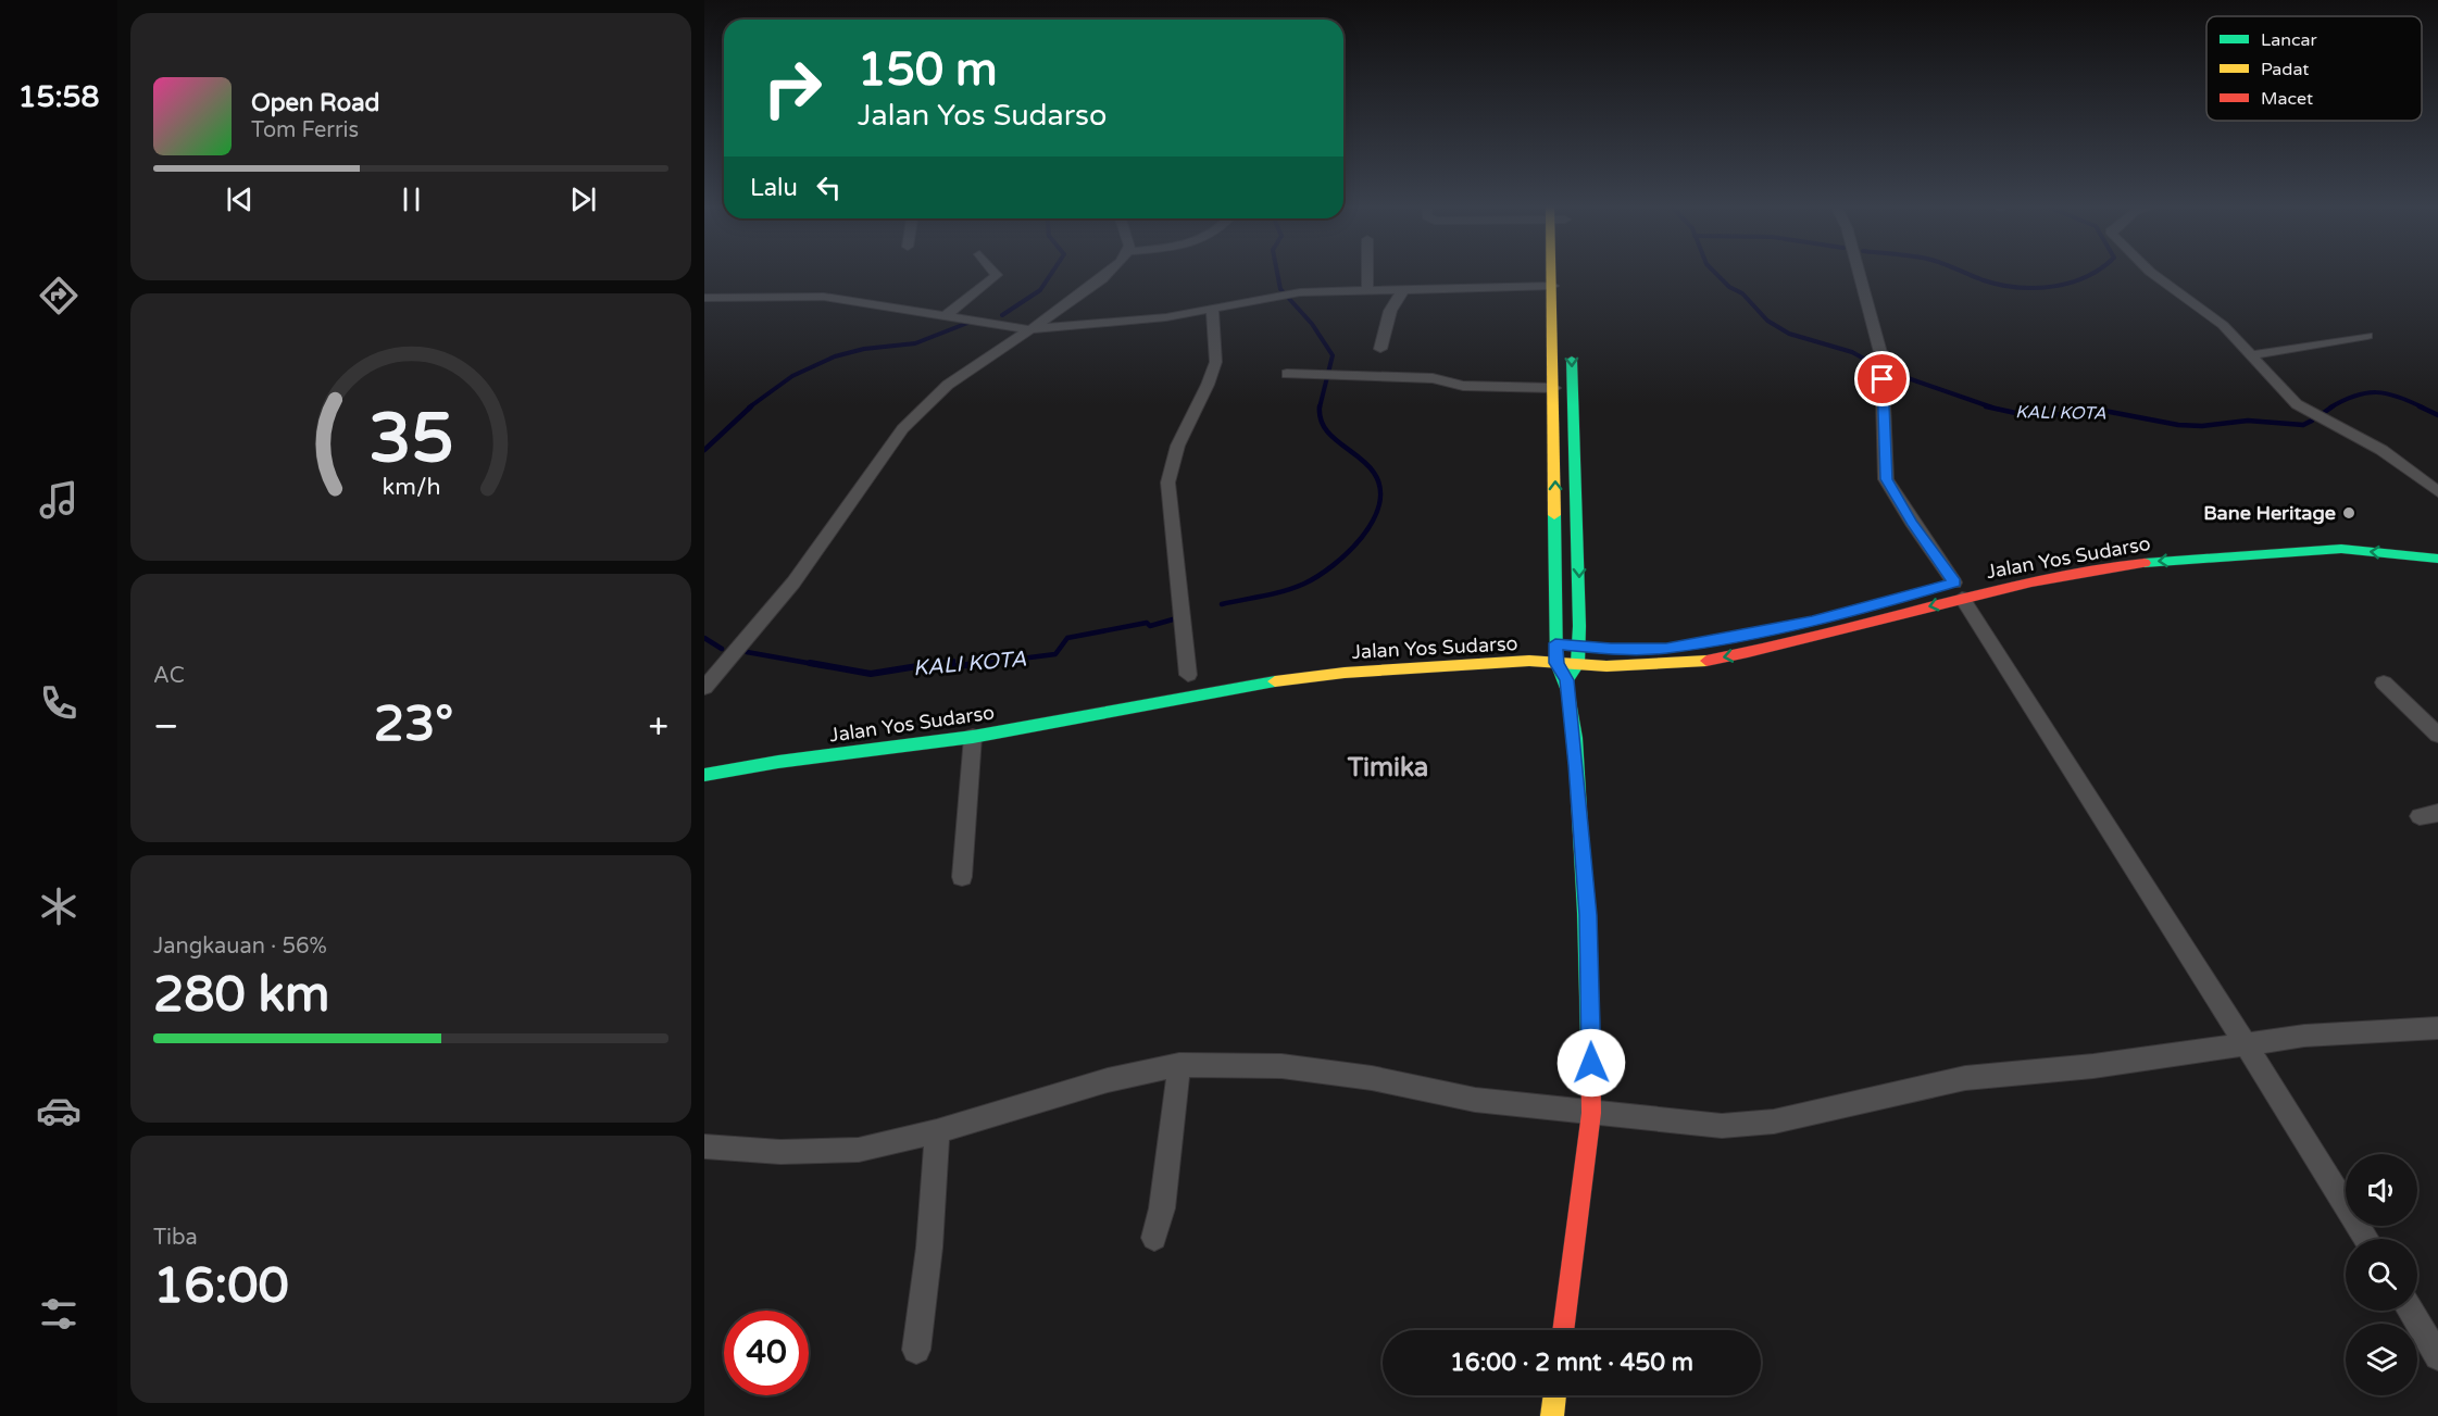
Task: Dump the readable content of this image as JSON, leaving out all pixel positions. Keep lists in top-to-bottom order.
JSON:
{
  "streets": {
    "main road": ["Jalan Yos Sudarso"]
  },
  "districts": ["Timika"],
  "water": ["KALI KOTA"],
  "places": ["Bane Heritage"],
  "legend": ["Lancar", "Padat", "Macet"],
  "page": {
    "tabs": "15:58",
    "turn": ["150 m", "Jalan Yos Sudarso"],
    "song": ["Open Road", "Tom Ferris"],
    "then": "Lalu",
    "tile": [
      "AC",
      ["Jangkauan · 56%", "280 km"],
      ["Tiba", "16:00"]
    ],
    "heat": ["−", "23°", "+"],
    "limit": "40",
    "trip": "16:00 · 2 mnt · 450 m",
    "gauge": ["35", "km/h"]
  }
}
